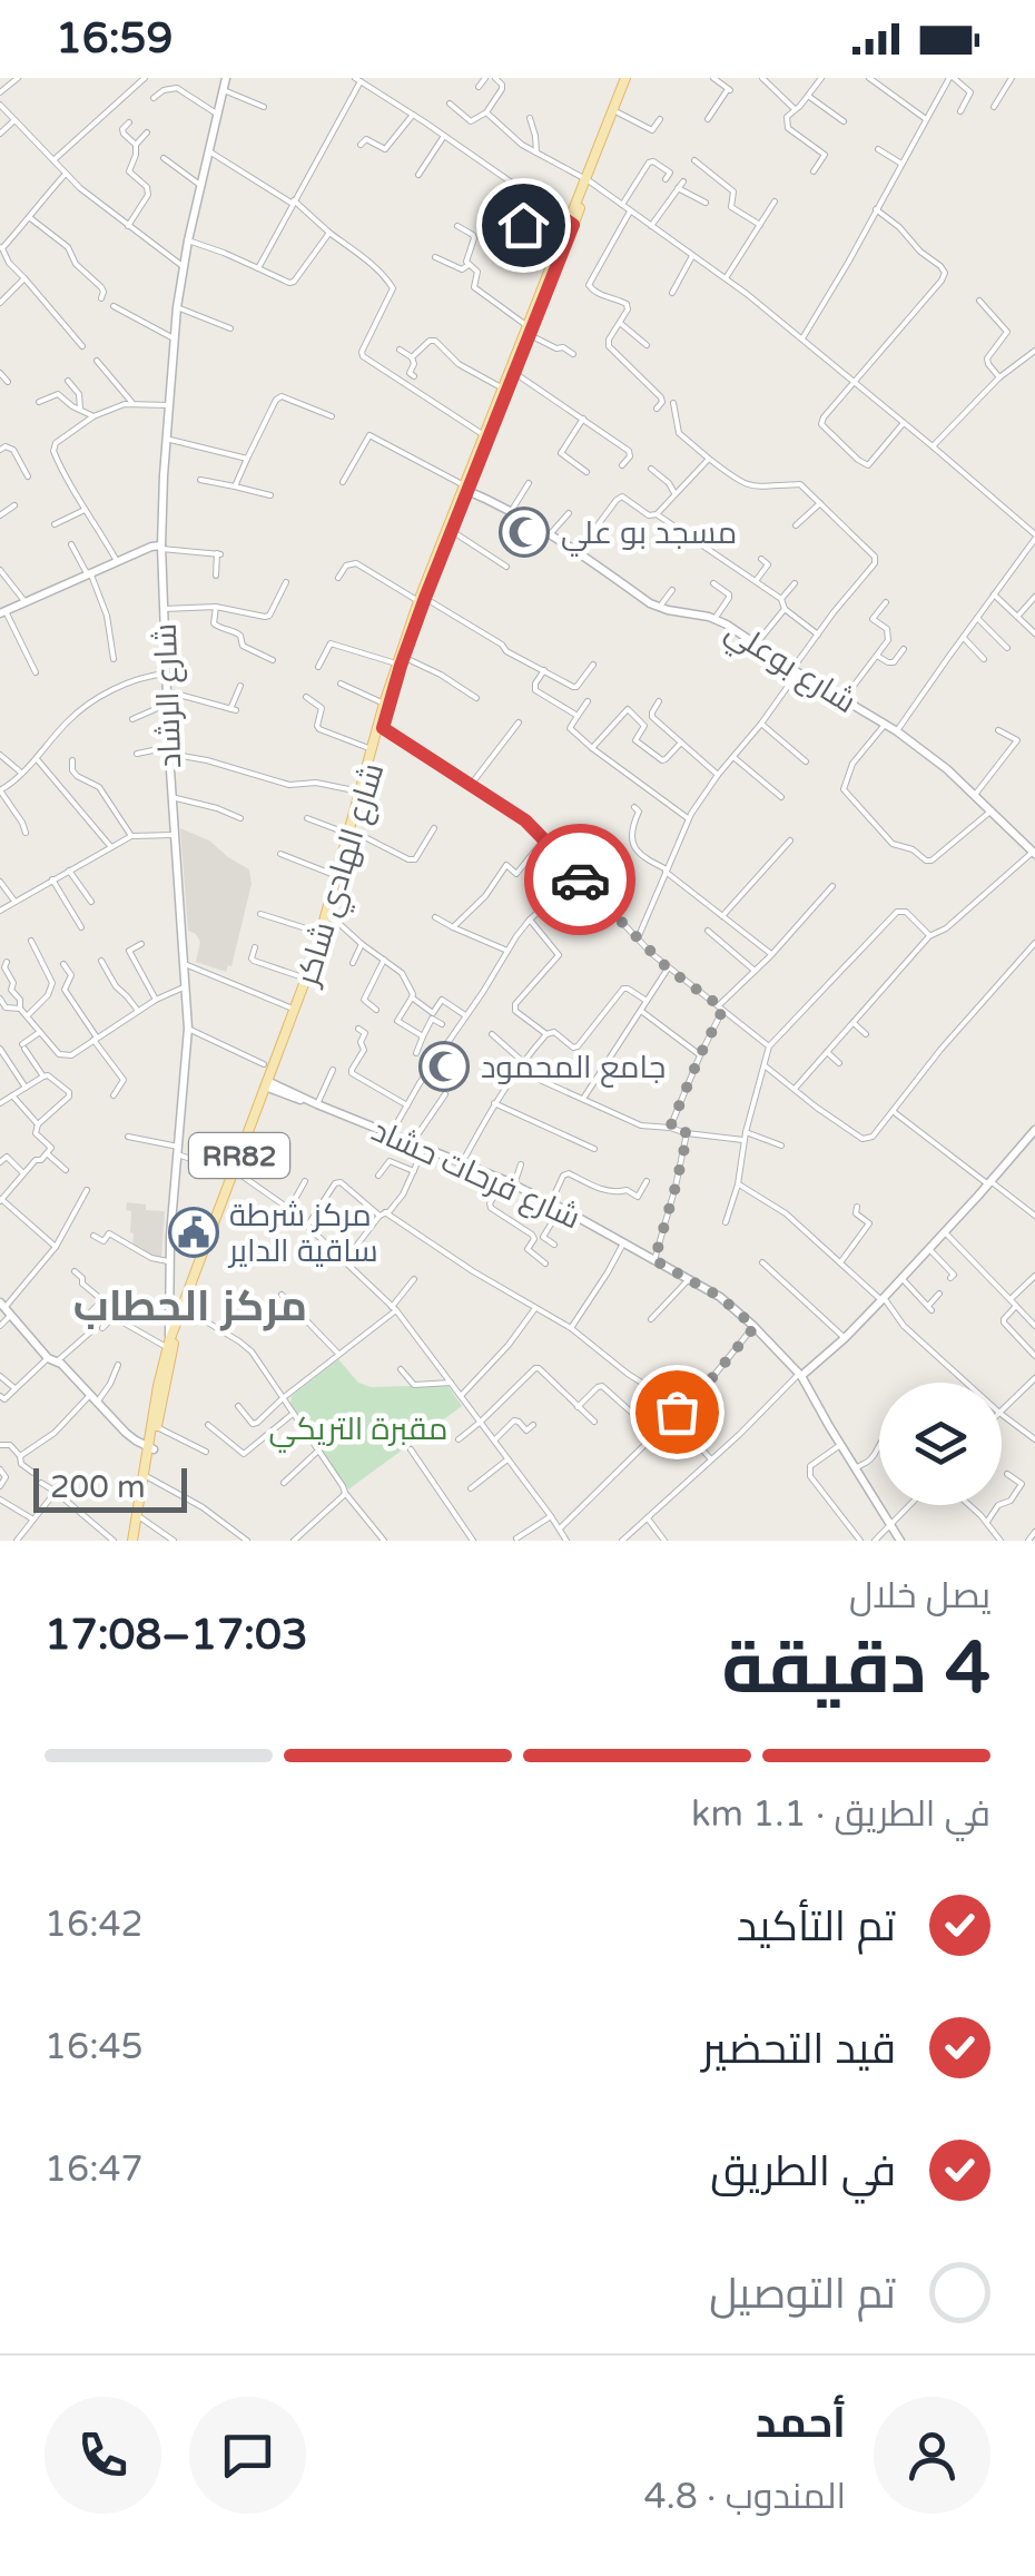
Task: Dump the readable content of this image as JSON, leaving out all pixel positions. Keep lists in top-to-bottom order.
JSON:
{
  "streets": {
    "main road": ["شارع الهادي شاكر", "RR82"],
    "street": ["شارع بوعلي", "شارع الرشاد", "شارع فرحات حشاد"]
  },
  "crossings": [
    ["شارع بوعلي", "شارع الهادي شاكر"],
    ["شارع بوعلي", "RR82"],
    ["شارع الرشاد", "RR82"],
    ["شارع الهادي شاكر", "RR82"],
    ["شارع الهادي شاكر", "شارع فرحات حشاد"]
  ],
  "districts": ["مركز الحطاب"],
  "parks": ["مقبرة التريكي"],
  "places": {
    "mosque": ["مسجد بو علي", "جامع المحمود"],
    "public building": ["مركز شرطة ساقية الداير"]
  },
  "scale_bar": "200 m",
  "page": {
    "status": "16:59",
    "scale": "200 m",
    "heading": ["4 دقيقة", "يصل خلال", "17:03–17:08"],
    "panel": ["أحمد", "المندوب · 4.8"],
    "bar": "في الطريق · 1.1 km",
    "list": [
      ["تم التأكيد", "16:42"],
      ["قيد التحضير", "16:45"],
      ["في الطريق", "16:47"],
      "تم التوصيل"
    ]
  }
}
